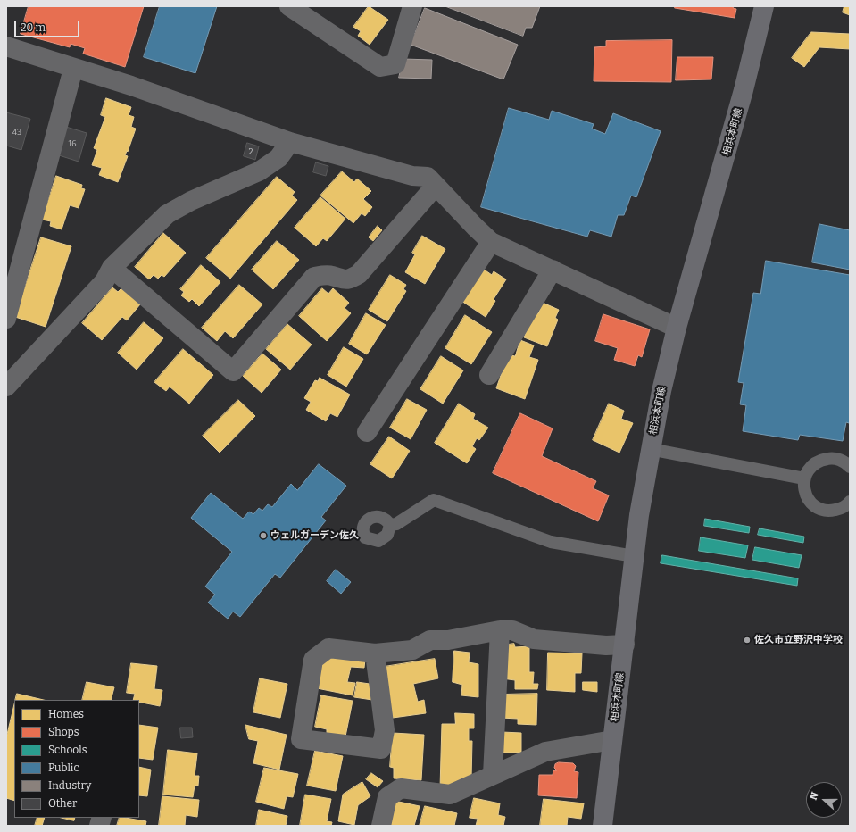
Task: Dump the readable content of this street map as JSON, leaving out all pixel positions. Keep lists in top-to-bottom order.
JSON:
{
  "streets": {
    "main road": ["相浜本町線"]
  },
  "places": ["ウェルガーデン佐久", "佐久市立野沢中学校"],
  "house_numbers": ["43", "16", "2"],
  "legend": [
    "Homes",
    "Shops",
    "Schools",
    "Public",
    "Industry",
    "Other"
  ],
  "scale_bar": "20 m",
  "north": "left"
}
